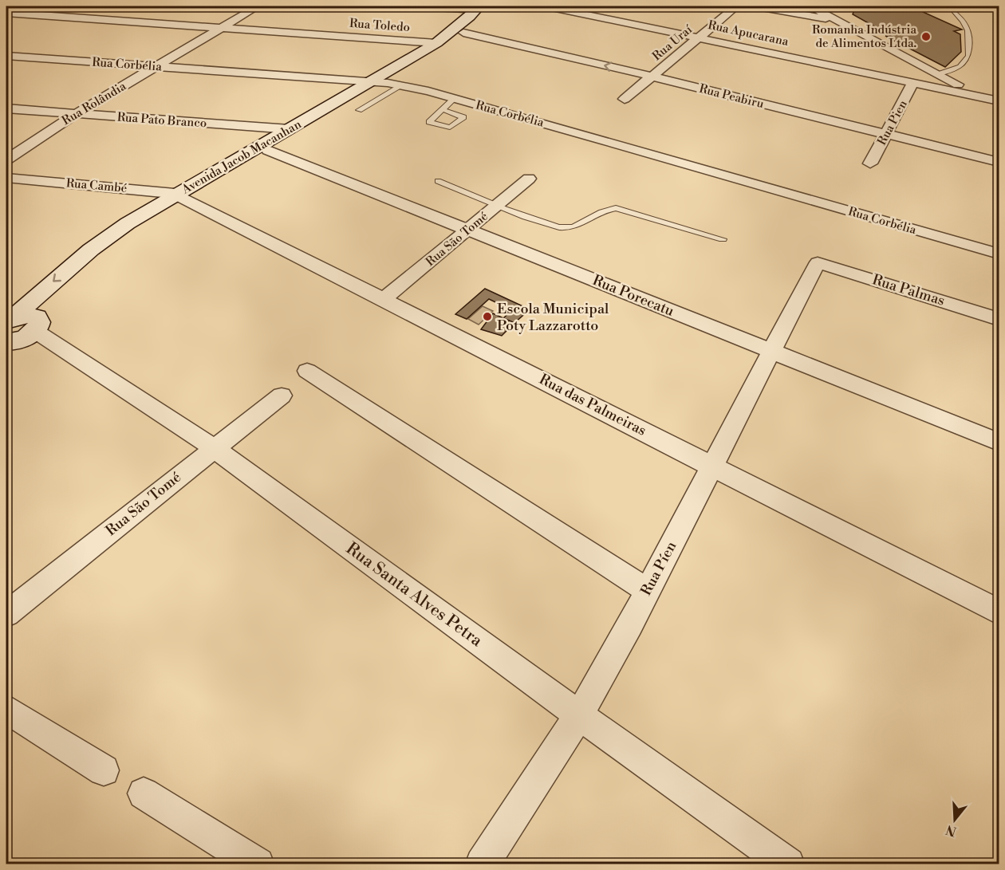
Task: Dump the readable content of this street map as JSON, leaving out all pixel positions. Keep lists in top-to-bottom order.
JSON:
{
  "streets": {
    "main road": ["Avenida Jacob Macanhan"],
    "street": [
      "Rua Toledo",
      "Rua Apucarana",
      "Rua Uraí",
      "Rua Corbélia",
      "Rua Peabiru",
      "Rua Rolândia",
      "Rua Pato Branco",
      "Rua Pien",
      "Rua Cambé",
      "Rua São Tomé",
      "Rua Palmas",
      "Rua Porecatu",
      "Rua das Palmeiras",
      "Rua Píen",
      "Rua Santa Alves Petra"
    ]
  },
  "crossings": [
    ["Rua Toledo", "Rua Rolândia"],
    ["Rua Toledo", "Avenida Jacob Macanhan"],
    ["Rua Apucarana", "Rua Uraí"],
    ["Rua Apucarana", "Rua Pien"],
    ["Rua Uraí", "Rua Peabiru"],
    ["Rua Corbélia", "Rua Rolândia"],
    ["Rua Corbélia", "Avenida Jacob Macanhan"],
    ["Rua Peabiru", "Rua Pien"],
    ["Rua Peabiru", "Avenida Jacob Macanhan"],
    ["Rua Rolândia", "Rua Pato Branco"],
    ["Rua Pato Branco", "Avenida Jacob Macanhan"],
    ["Avenida Jacob Macanhan", "Rua Cambé"],
    ["Avenida Jacob Macanhan", "Rua Porecatu"],
    ["Avenida Jacob Macanhan", "Rua das Palmeiras"],
    ["Avenida Jacob Macanhan", "Rua Santa Alves Petra"],
    ["Rua Cambé", "Rua das Palmeiras"],
    ["Rua São Tomé", "Rua Porecatu"],
    ["Rua São Tomé", "Rua das Palmeiras"],
    ["Rua São Tomé", "Rua Santa Alves Petra"],
    ["Rua Palmas", "Rua Píen"],
    ["Rua Porecatu", "Rua Píen"],
    ["Rua das Palmeiras", "Rua Píen"],
    ["Rua Píen", "Rua Santa Alves Petra"]
  ],
  "one_way": ["Rua Peabiru"],
  "places": ["Romanha Indústria de Alimentos Ltda.", "Escola Municipal Poty Lazzarotto"],
  "north": "bottom"
}
